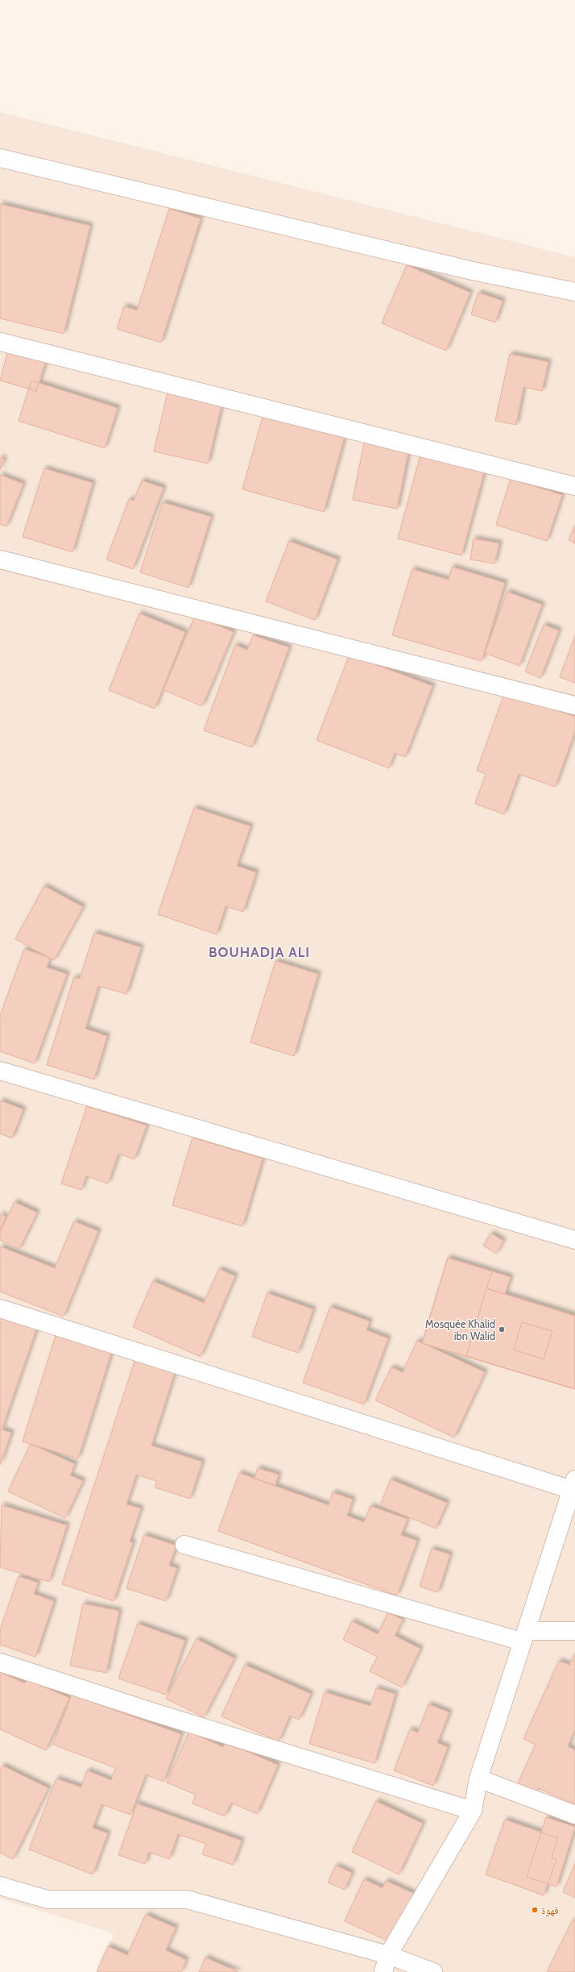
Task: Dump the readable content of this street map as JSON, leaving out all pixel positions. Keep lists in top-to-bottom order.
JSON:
{
  "districts": ["BOUHADJA ALI"],
  "places": ["Mosquée Khalid ibn Walid", "قهوة"]
}
